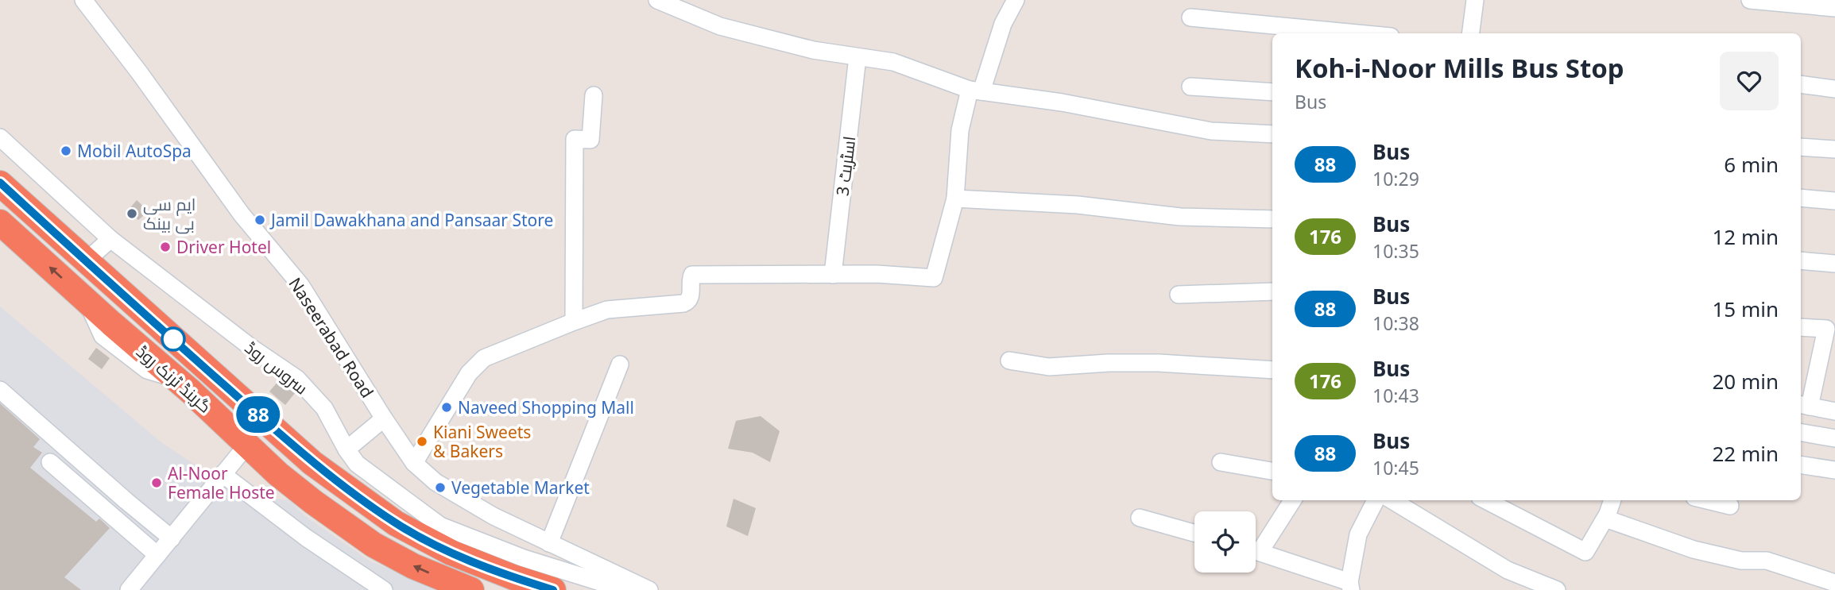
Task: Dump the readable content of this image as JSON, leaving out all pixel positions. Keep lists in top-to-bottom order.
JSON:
{
  "streets": {
    "highway": ["گرینڈ ٹرنک روڈ"],
    "street": ["اسٹریٹ 3", "Naseerabad Road", "سروس روڈ"]
  },
  "places": [
    "Mobil AutoSpa",
    "ایم سی بی بینک",
    "Jamil Dawakhana and Pansaar Store",
    "Driver Hotel",
    "Naveed Shopping Mall",
    "Kiani Sweets & Bakers",
    "Al-Noor Female Hoste",
    "Vegetable Market"
  ],
  "lines": ["bus line 88"],
  "page": {
    "on_map": "88",
    "heading": ["Koh-i-Noor Mills Bus Stop", "Bus"],
    "list": [
      {
        "mark": "88",
        "name": "Bus",
        "note": "10:29",
        "value": "6 min"
      },
      {
        "mark": "176",
        "name": "Bus",
        "note": "10:35",
        "value": "12 min"
      },
      {
        "mark": "88",
        "name": "Bus",
        "note": "10:38",
        "value": "15 min"
      },
      {
        "mark": "176",
        "name": "Bus",
        "note": "10:43",
        "value": "20 min"
      },
      {
        "mark": "88",
        "name": "Bus",
        "note": "10:45",
        "value": "22 min"
      }
    ]
  }
}
